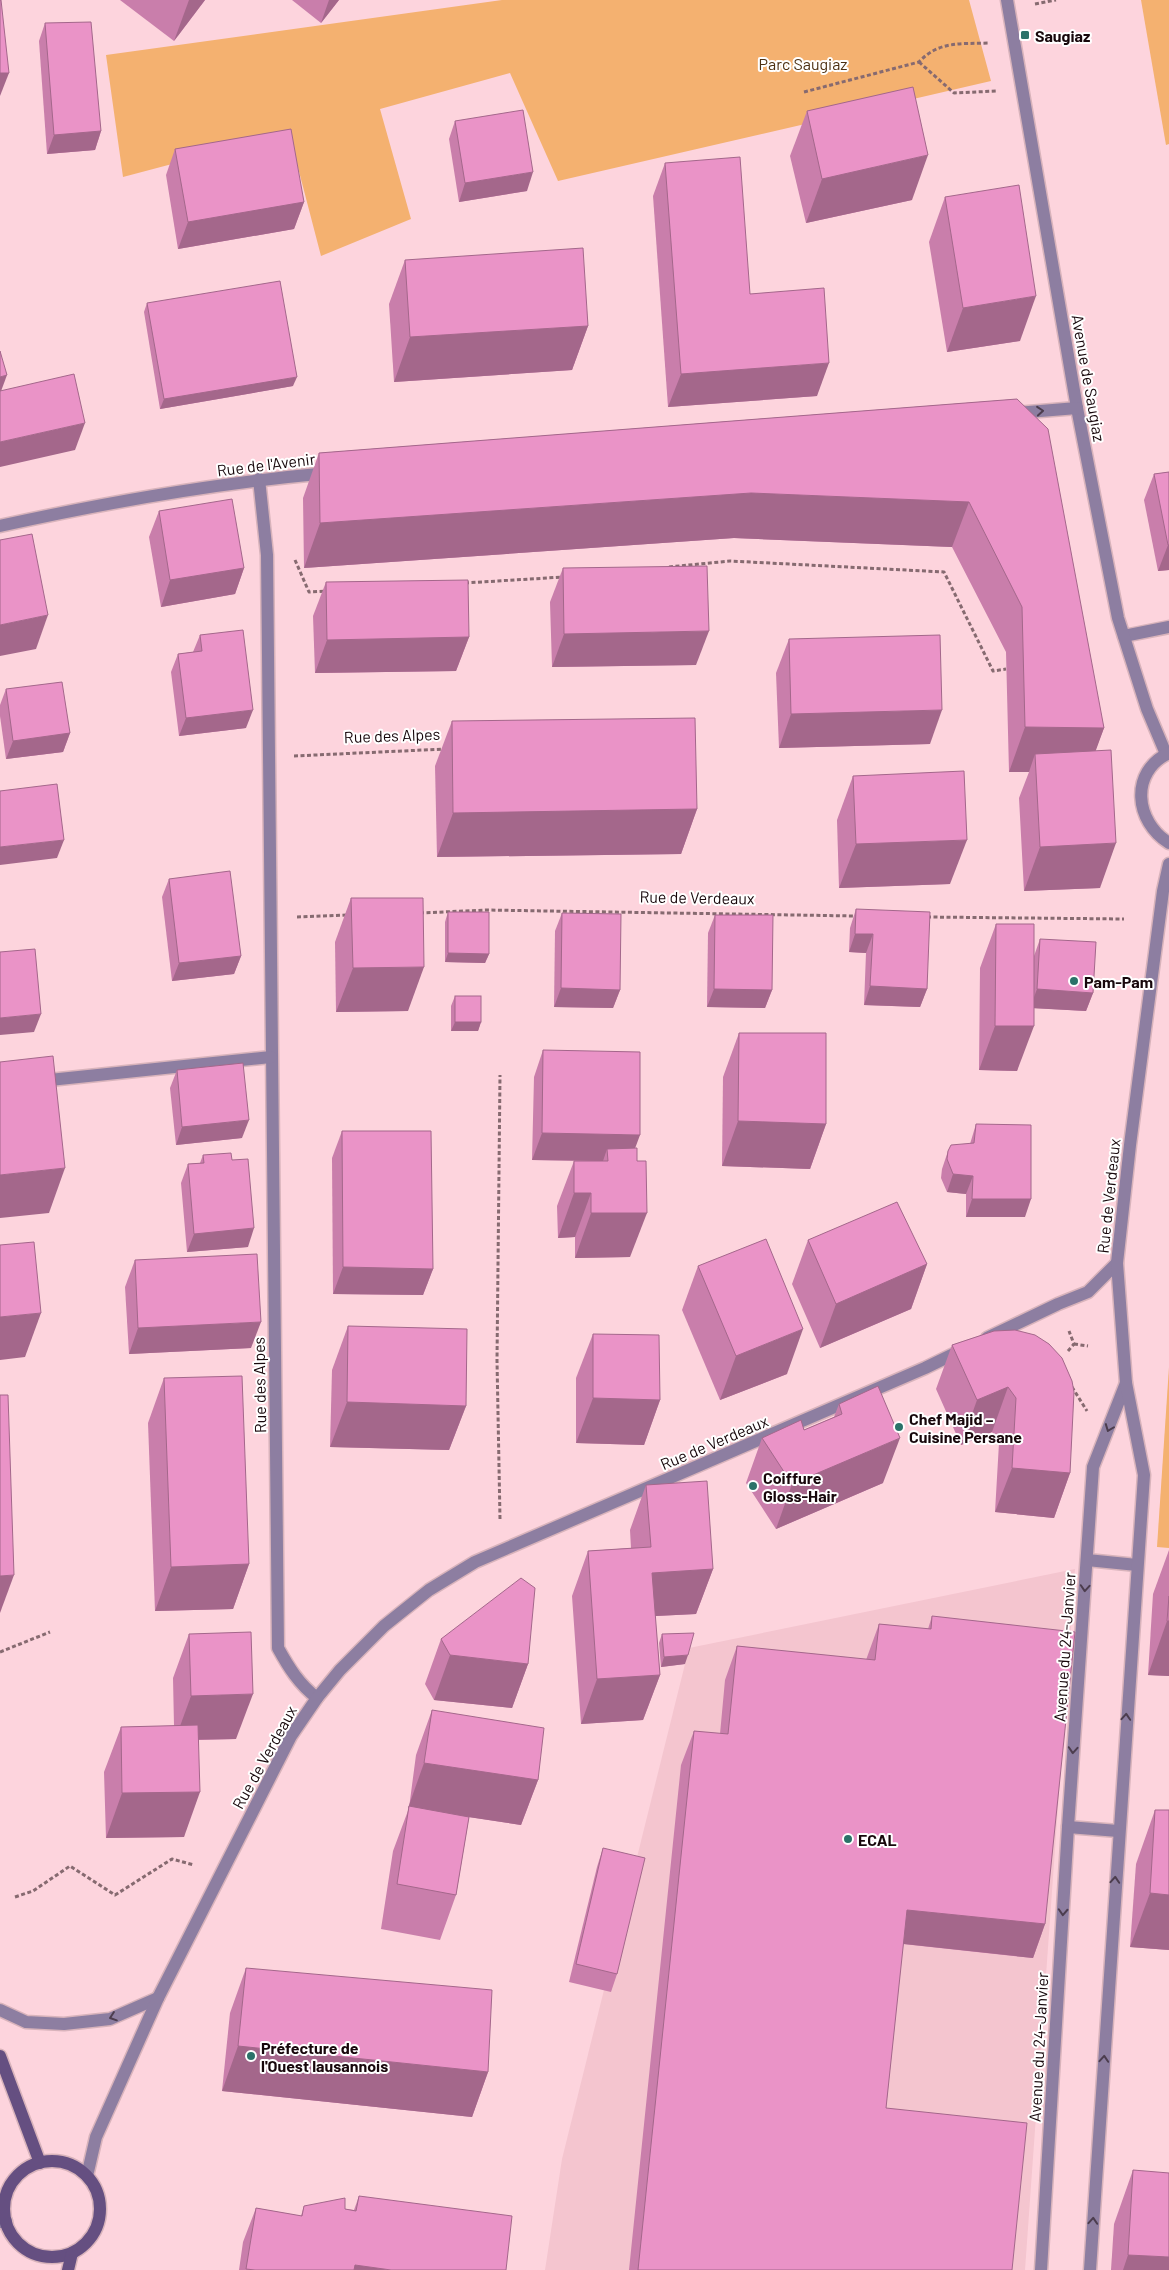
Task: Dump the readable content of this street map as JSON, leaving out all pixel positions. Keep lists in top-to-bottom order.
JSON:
{
  "streets": {
    "street": [
      "Avenue de Saugiaz",
      "Rue de l'Avenir",
      "Rue des Alpes",
      "Rue de Verdeaux",
      "Avenue du 24-Janvier"
    ]
  },
  "crossings": [
    ["Rue de l'Avenir", "Rue des Alpes"],
    ["Rue des Alpes", "Rue de Verdeaux"],
    ["Rue de Verdeaux", "Avenue du 24-Janvier"]
  ],
  "parks": ["Parc Saugiaz"],
  "places": {
    "transit": ["Saugiaz"],
    "other": [
      "Pam-Pam",
      "Chef Majid – Cuisine Persane",
      "Coiffure Gloss-Hair",
      "ECAL",
      "Préfecture de l'Ouest lausannois"
    ]
  }
}
